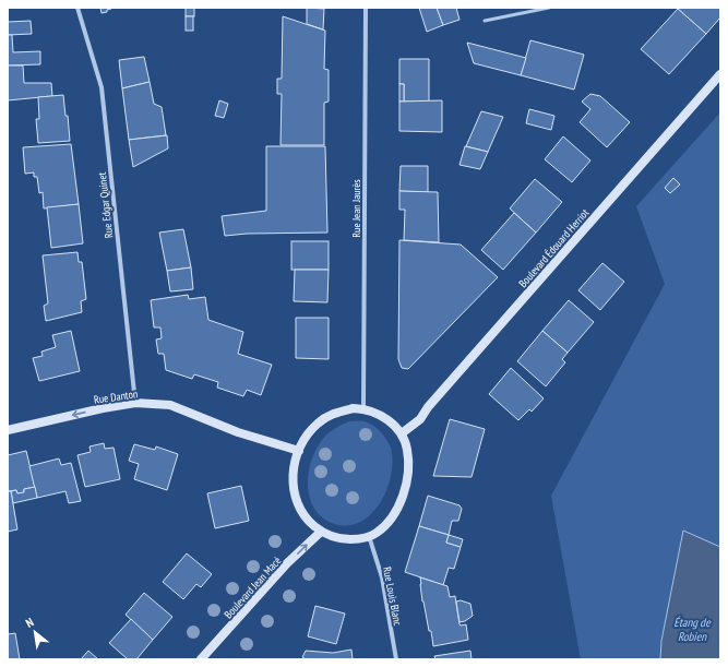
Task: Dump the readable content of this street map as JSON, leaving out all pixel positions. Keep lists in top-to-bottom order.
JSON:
{
  "streets": {
    "street": [
      "Rue Edgar Quinet",
      "Rue Jean Jaurès",
      "Boulevard Édouard Herriot",
      "Rue Danton",
      "Boulevard Jean Macé",
      "Rue Louis Blanc"
    ]
  },
  "crossings": [
    ["Rue Edgar Quinet", "Rue Danton"],
    ["Rue Jean Jaurès", "Boulevard Édouard Herriot"],
    ["Rue Jean Jaurès", "Rue Danton"],
    ["Rue Jean Jaurès", "Boulevard Jean Macé"],
    ["Rue Jean Jaurès", "Rue Louis Blanc"],
    ["Boulevard Édouard Herriot", "Rue Danton"],
    ["Boulevard Édouard Herriot", "Boulevard Jean Macé"],
    ["Boulevard Édouard Herriot", "Rue Louis Blanc"],
    ["Rue Danton", "Boulevard Jean Macé"],
    ["Rue Danton", "Rue Louis Blanc"],
    ["Boulevard Jean Macé", "Rue Louis Blanc"]
  ],
  "one_way": ["Rue Danton", "Boulevard Jean Macé"],
  "water": ["Étang de Robien"],
  "north": "top left"
}
